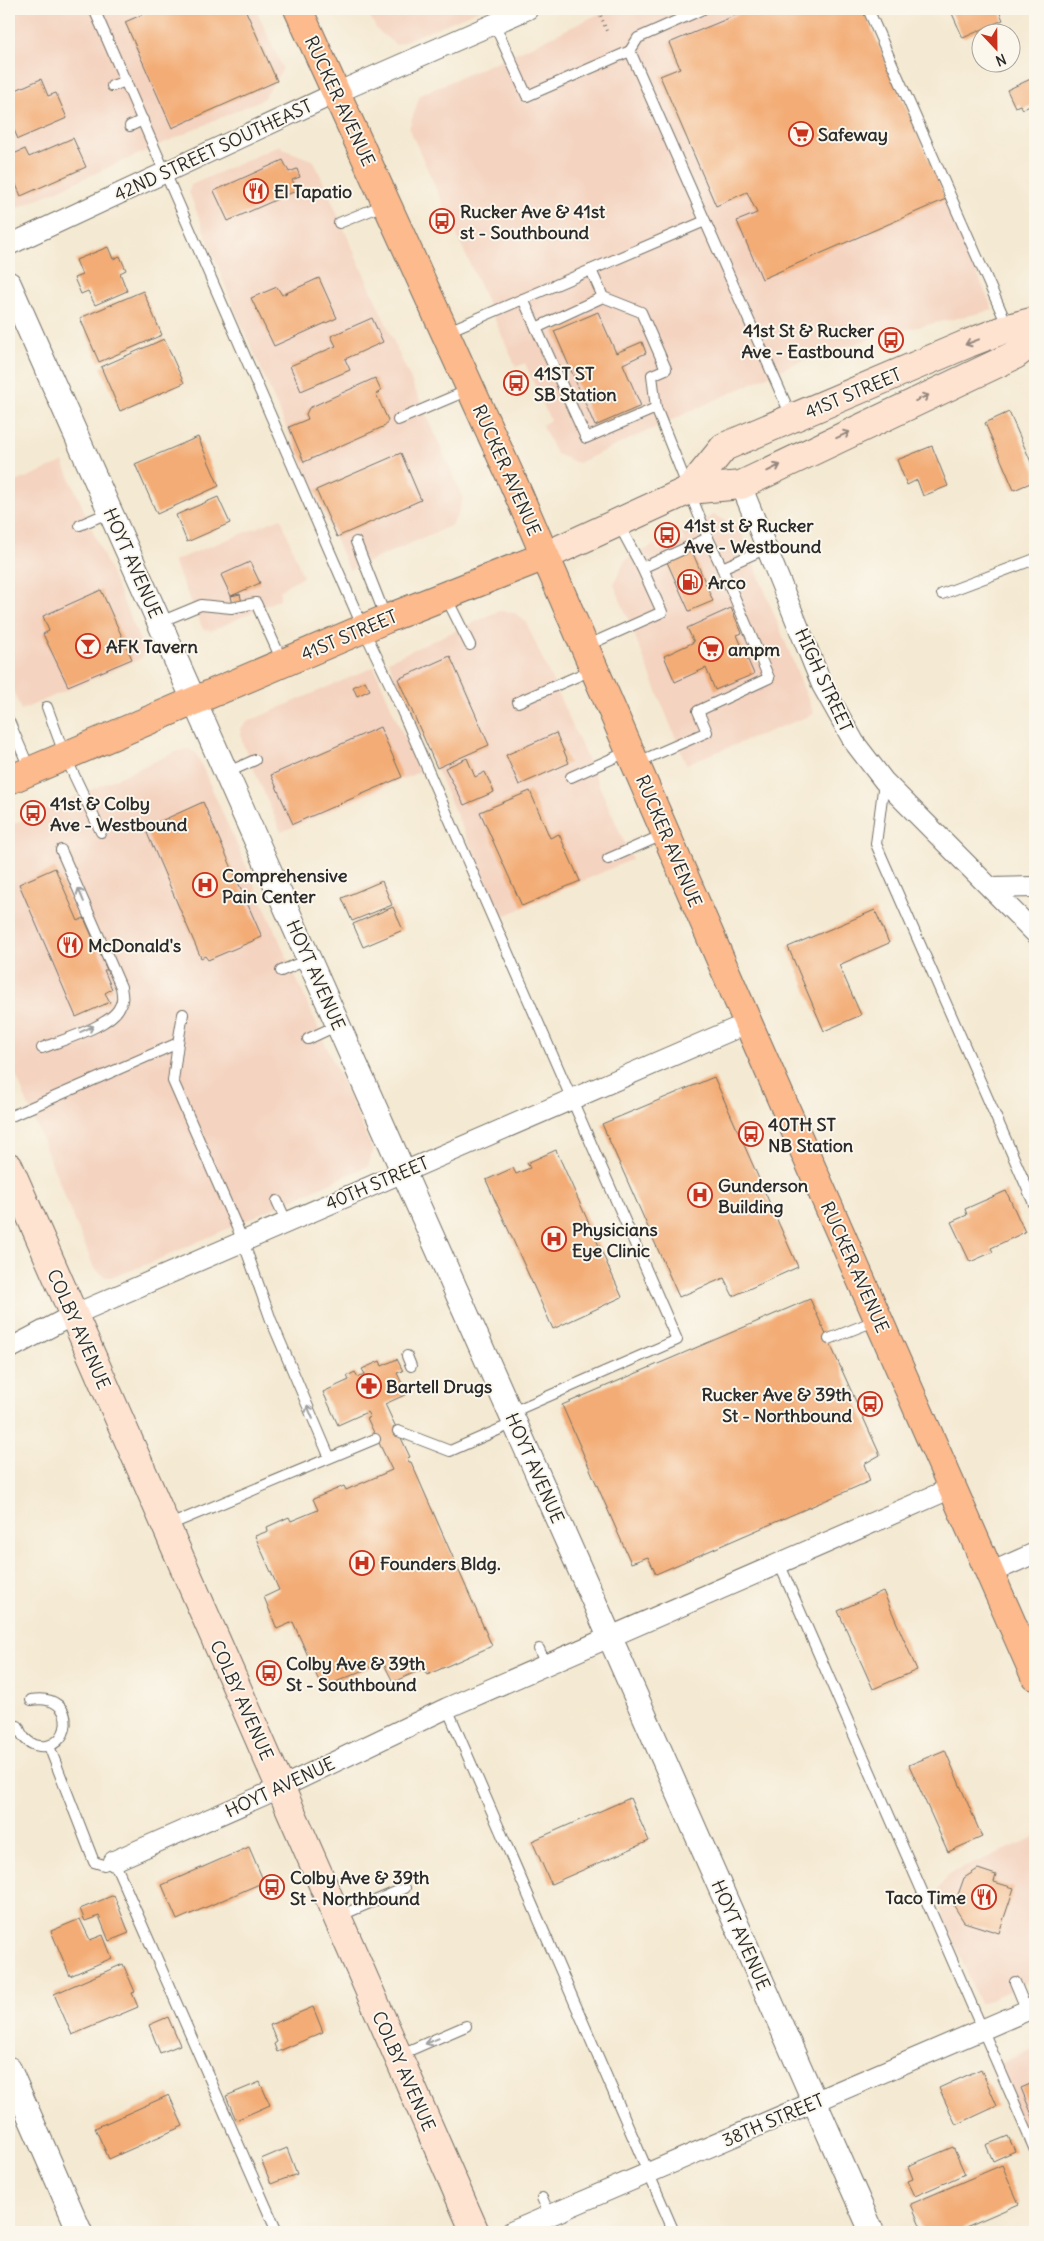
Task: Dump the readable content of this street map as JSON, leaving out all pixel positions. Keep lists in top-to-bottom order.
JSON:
{
  "streets": {
    "main road": ["RUCKER AVENUE", "41ST STREET", "COLBY AVENUE"],
    "street": [
      "42ND STREET SOUTHEAST",
      "HOYT AVENUE",
      "HIGH STREET",
      "40TH STREET",
      "38TH STREET"
    ]
  },
  "crossings": [
    ["RUCKER AVENUE", "42ND STREET SOUTHEAST"],
    ["RUCKER AVENUE", "41ST STREET"],
    ["RUCKER AVENUE", "HOYT AVENUE"],
    ["RUCKER AVENUE", "40TH STREET"],
    ["41ST STREET", "HOYT AVENUE"],
    ["41ST STREET", "HIGH STREET"],
    ["HOYT AVENUE", "40TH STREET"],
    ["HOYT AVENUE", "COLBY AVENUE"],
    ["HOYT AVENUE", "38TH STREET"],
    ["40TH STREET", "COLBY AVENUE"]
  ],
  "places": {
    "supermarket": ["Safeway", "ampm"],
    "restaurant": ["El Tapatio", "McDonald's", "Taco Time"],
    "bus stop": [
      "Rucker Ave & 41st st - Southbound",
      "41st St & Rucker Ave - Eastbound",
      "41ST ST SB Station",
      "41st st & Rucker Ave - Westbound",
      "41st & Colby Ave - Westbound",
      "40TH ST NB Station",
      "Rucker Ave & 39th St - Northbound",
      "Colby Ave & 39th St - Southbound",
      "Colby Ave & 39th St - Northbound"
    ],
    "fuel station": ["Arco"],
    "bar": ["AFK Tavern"],
    "hospital": [
      "Comprehensive Pain Center",
      "Gunderson Building",
      "Physicians Eye Clinic",
      "Founders Bldg."
    ],
    "pharmacy": ["Bartell Drugs"]
  },
  "north": "bottom"
}
